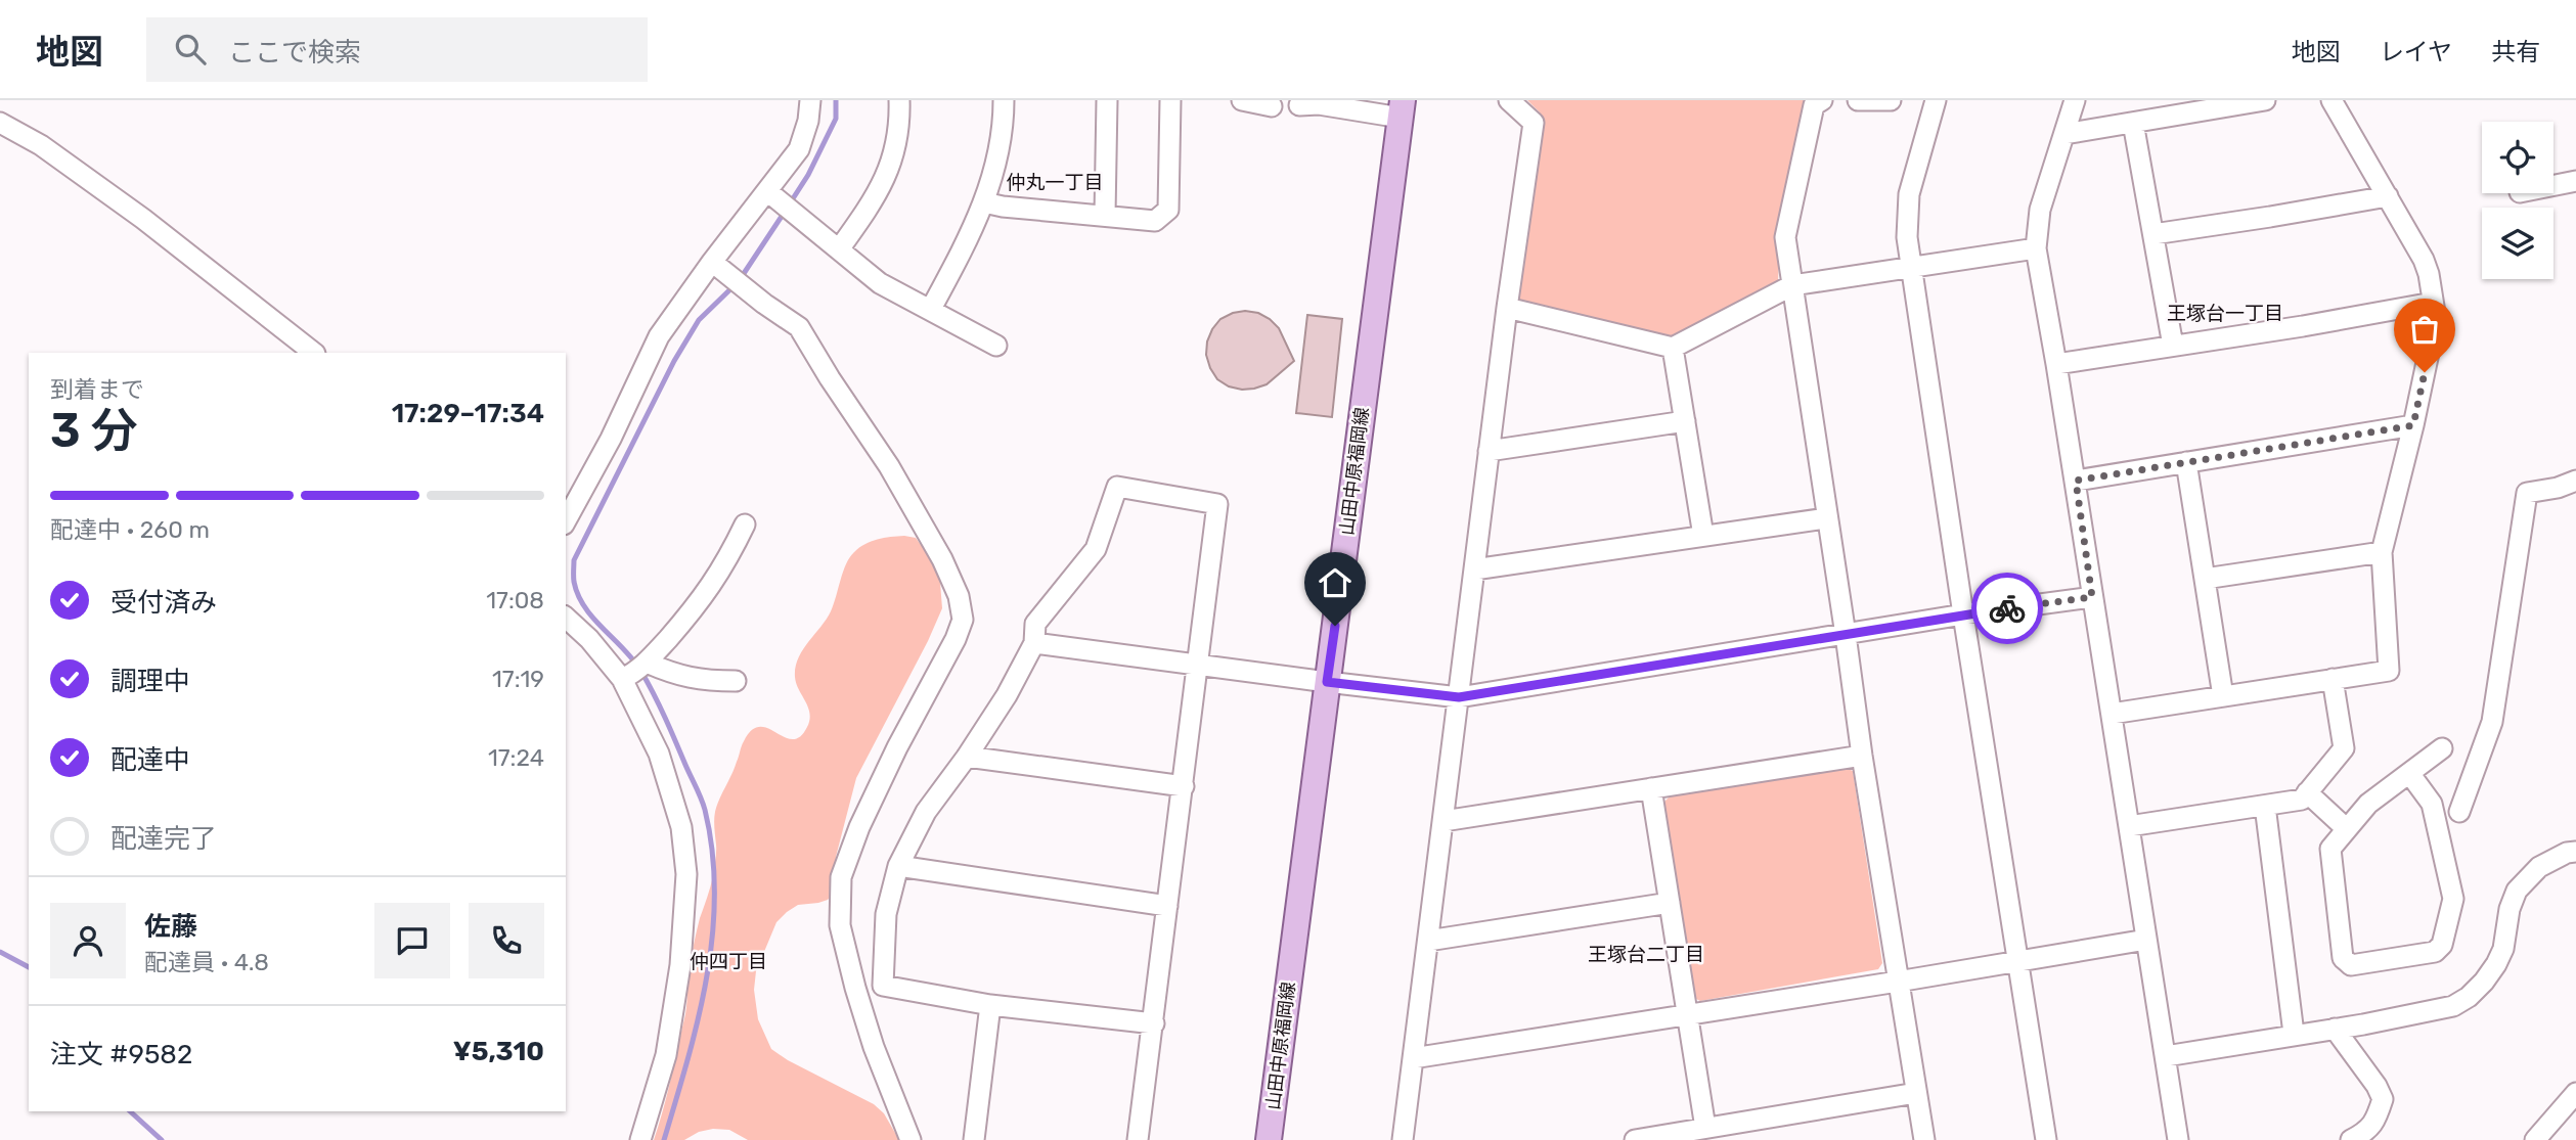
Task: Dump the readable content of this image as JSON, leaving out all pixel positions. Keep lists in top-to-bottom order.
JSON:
{
  "streets": {
    "main road": ["山田中原福岡線"]
  },
  "districts": [
    "仲丸一丁目",
    "王塚台一丁目",
    "王塚台二丁目",
    "仲四丁目"
  ],
  "page": {
    "header": "地図",
    "search": "ここで検索",
    "nav": ["地図", "レイヤ", "共有"],
    "heading": ["3 分", "到着まで", "17:29–17:34"],
    "panel": [
      "佐藤",
      "配達員 · 4.8",
      "注文 #9582",
      "¥5,310"
    ],
    "bar": "配達中 · 260 m",
    "list": [
      ["受付済み", "17:08"],
      ["調理中", "17:19"],
      ["配達中", "17:24"],
      "配達完了"
    ]
  }
}
